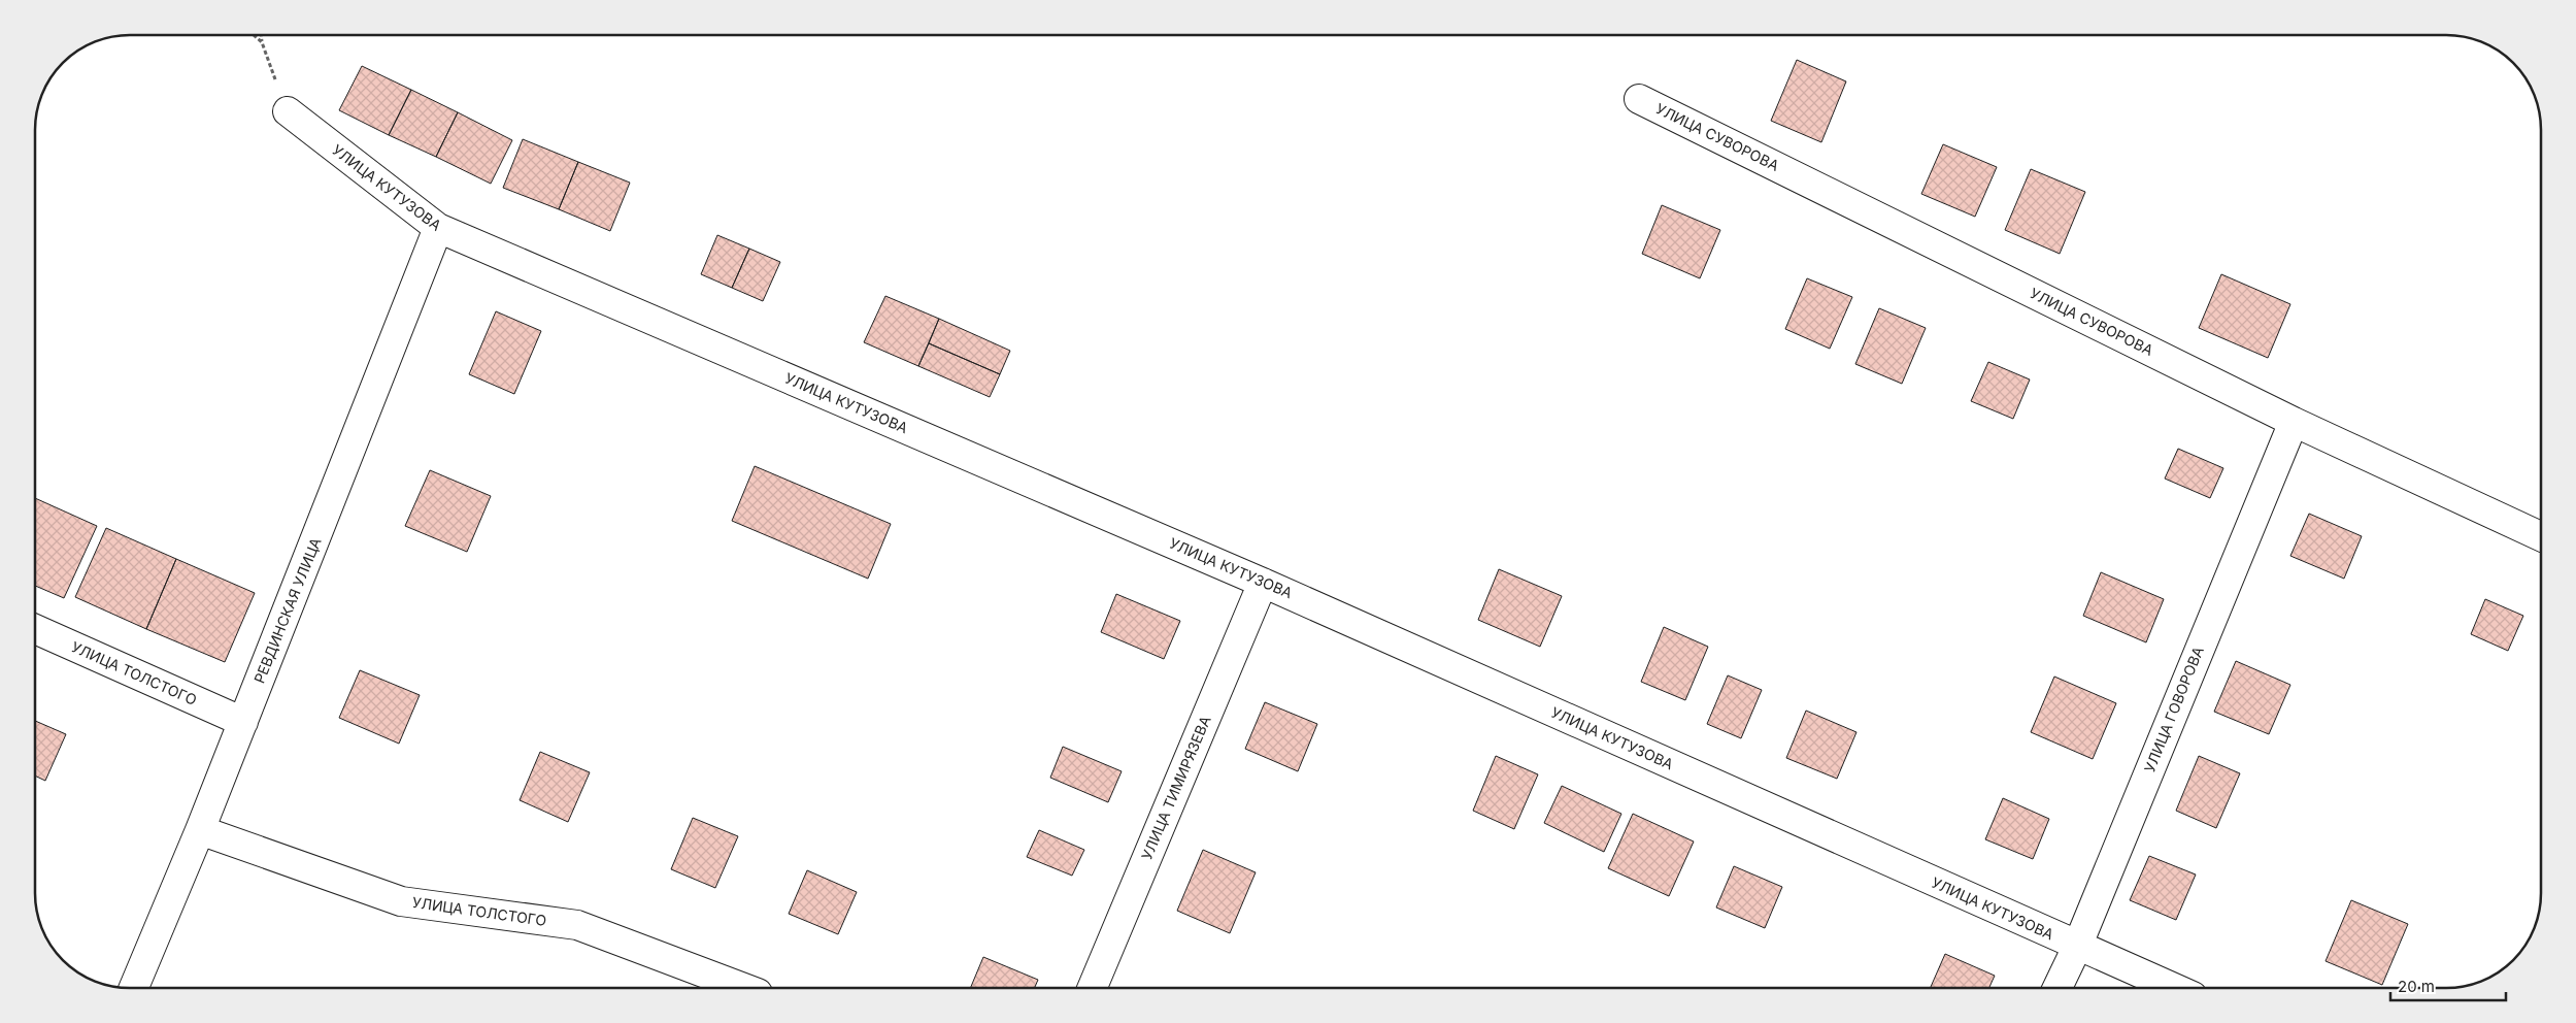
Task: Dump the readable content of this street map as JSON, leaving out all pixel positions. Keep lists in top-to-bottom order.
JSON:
{
  "streets": {
    "street": [
      "УЛИЦА СУВОРОВА",
      "УЛИЦА КУТУЗОВА",
      "РЕВДИНСКАЯ УЛИЦА",
      "УЛИЦА ТОЛСТОГО",
      "УЛИЦА ГОВОРОВА",
      "УЛИЦА ТИМИРЯЗЕВА"
    ]
  },
  "crossings": [
    ["УЛИЦА СУВОРОВА", "УЛИЦА ГОВОРОВА"],
    ["УЛИЦА КУТУЗОВА", "РЕВДИНСКАЯ УЛИЦА"],
    ["УЛИЦА КУТУЗОВА", "УЛИЦА ГОВОРОВА"],
    ["УЛИЦА КУТУЗОВА", "УЛИЦА ТИМИРЯЗЕВА"],
    ["РЕВДИНСКАЯ УЛИЦА", "УЛИЦА ТОЛСТОГО"]
  ],
  "scale_bar": "20 m"
}
